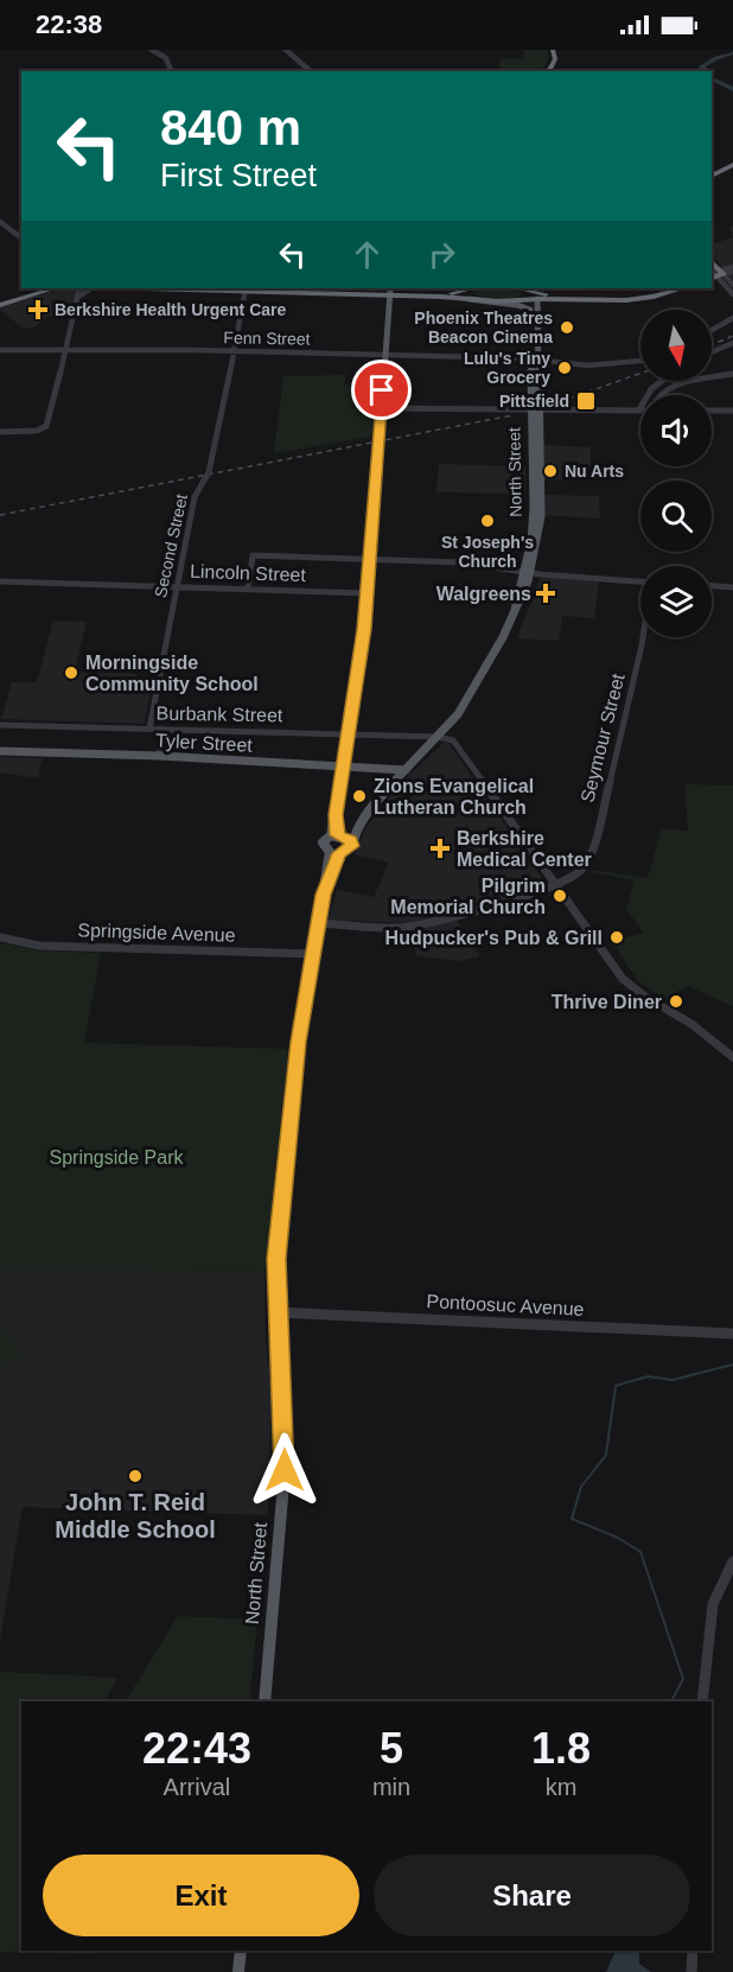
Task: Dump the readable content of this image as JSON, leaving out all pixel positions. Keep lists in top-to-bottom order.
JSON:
{
  "streets": {
    "main road": ["North Street", "Tyler Street"],
    "street": [
      "Fenn Street",
      "Second Street",
      "Lincoln Street",
      "Burbank Street",
      "Seymour Street",
      "Springside Avenue",
      "Pontoosuc Avenue"
    ]
  },
  "crossings": [
    ["Fenn Street", "North Street"],
    ["Fenn Street", "Second Street"],
    ["North Street", "Burbank Street"],
    ["North Street", "Tyler Street"],
    ["North Street", "Springside Avenue"],
    ["North Street", "Pontoosuc Avenue"],
    ["Second Street", "Lincoln Street"],
    ["Second Street", "Burbank Street"]
  ],
  "parks": ["Springside Park"],
  "places": {
    "health": ["Berkshire Health Urgent Care", "Walgreens", "Berkshire Medical Center"],
    "other": [
      "Phoenix Theatres Beacon Cinema",
      "Lulu's Tiny Grocery",
      "Nu Arts",
      "St Joseph's Church",
      "Morningside Community School",
      "Zions Evangelical Lutheran Church",
      "Pilgrim Memorial Church",
      "Hudpucker's Pub & Grill",
      "Thrive Diner",
      "John T. Reid Middle School"
    ],
    "transit": ["Pittsfield"]
  },
  "north": "bottom",
  "page": {
    "status": "22:38",
    "turn": ["840 m", "First Street"],
    "eta": [
      "22:43",
      "Arrival",
      "5",
      "min",
      "1.8",
      "km"
    ],
    "buttons": ["Exit", "Share"]
  }
}
